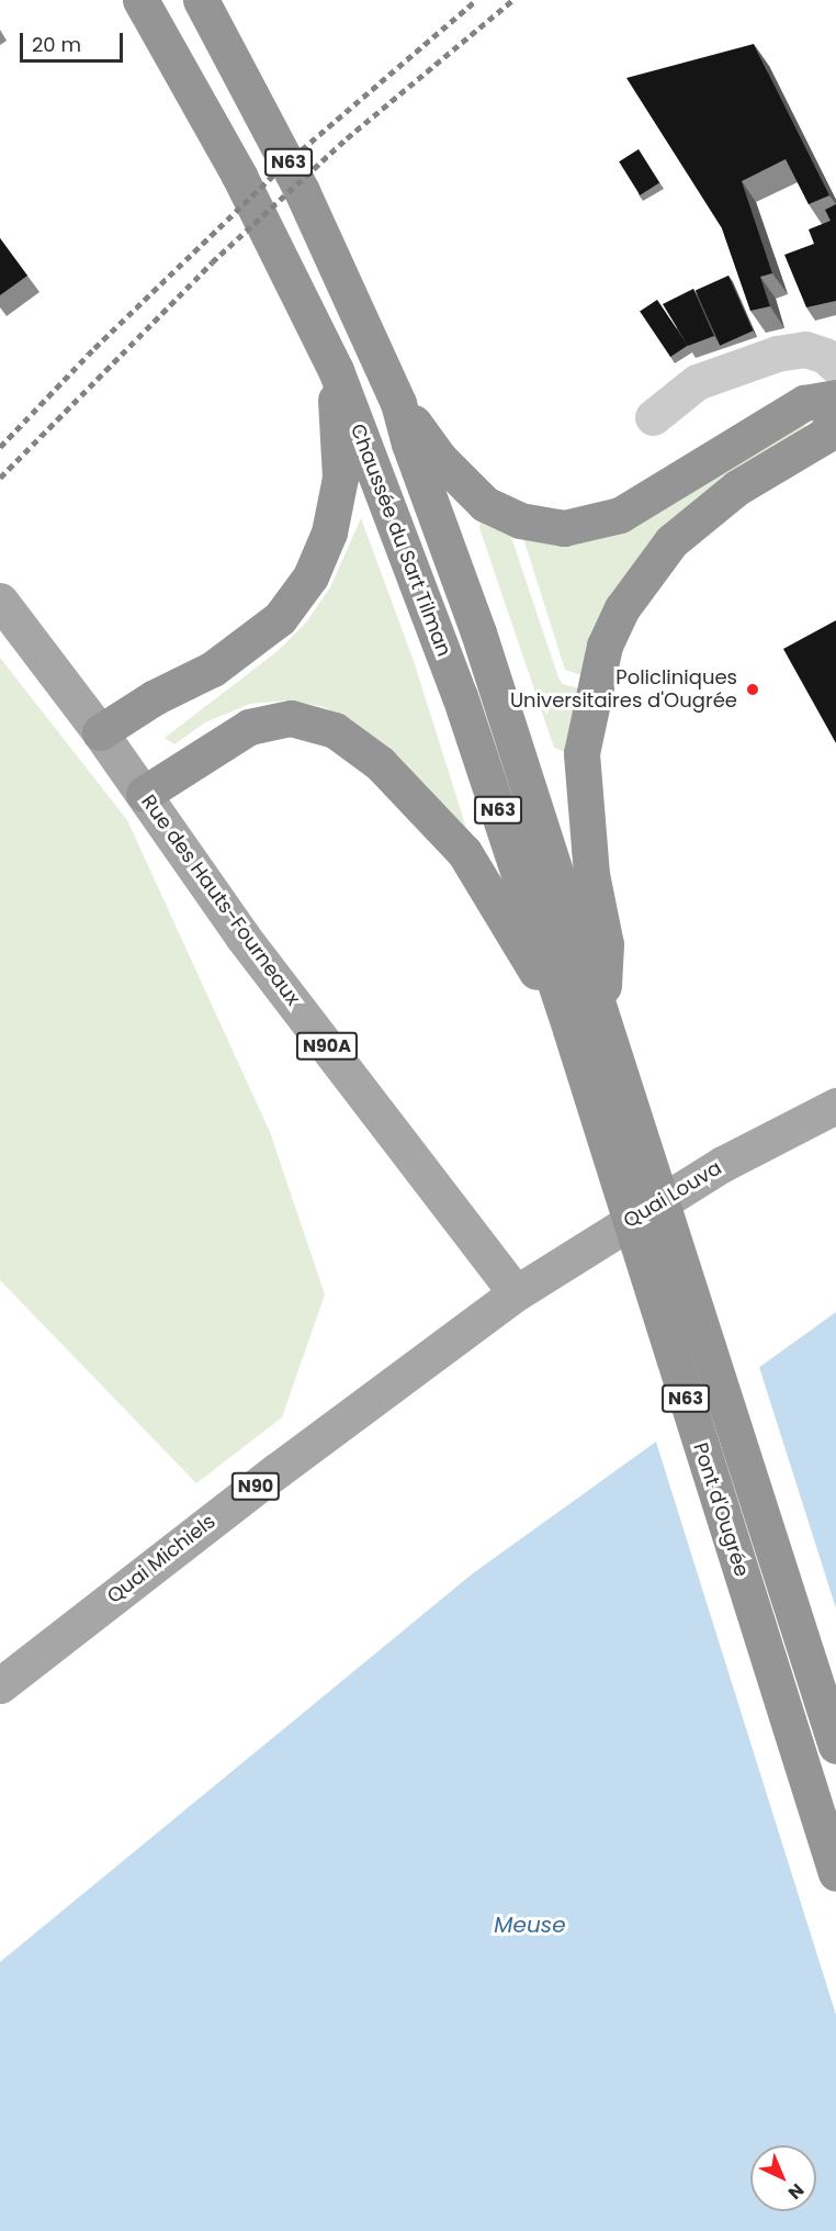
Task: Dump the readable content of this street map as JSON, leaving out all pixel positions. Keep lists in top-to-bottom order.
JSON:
{
  "streets": {
    "highway": ["N63", "Chaussée du Sart Tilman", "Pont d'Ougrée"],
    "main road": [
      "Rue des Hauts-Fourneaux",
      "N90A",
      "Quai Louva",
      "N90",
      "Quai Michiels"
    ]
  },
  "crossings": [
    ["Chaussée du Sart Tilman", "Pont d'Ougrée"],
    ["Rue des Hauts-Fourneaux", "Quai Louva"],
    ["Rue des Hauts-Fourneaux", "Quai Michiels"],
    ["Quai Louva", "Quai Michiels"]
  ],
  "water": ["Meuse"],
  "places": ["Policliniques Universitaires d'Ougrée"],
  "scale_bar": "20 m",
  "north": "bottom right"
}
